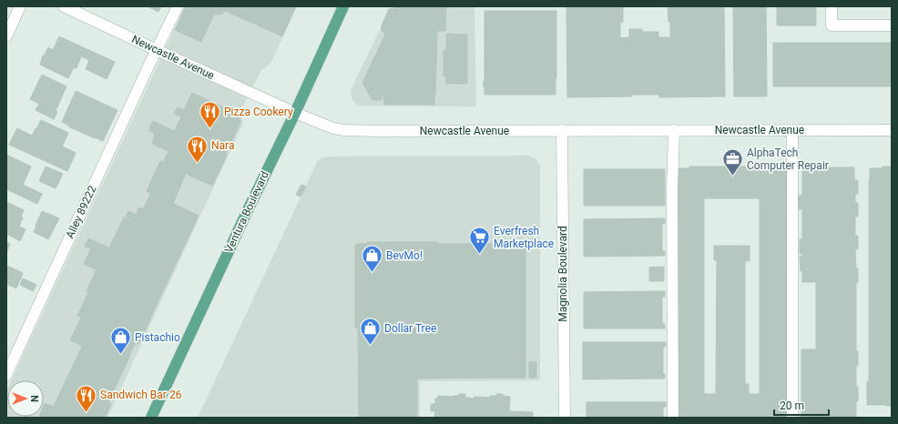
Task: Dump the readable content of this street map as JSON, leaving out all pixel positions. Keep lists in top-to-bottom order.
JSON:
{
  "streets": {
    "main road": ["Ventura Boulevard"],
    "street": ["Newcastle Avenue", "Alley 89222", "Magnolia Boulevard"]
  },
  "crossings": [
    ["Newcastle Avenue", "Alley 89222"],
    ["Newcastle Avenue", "Ventura Boulevard"],
    ["Newcastle Avenue", "Magnolia Boulevard"]
  ],
  "places": {
    "restaurant": ["Pizza Cookery", "Nara", "Sandwich Bar 26"],
    "office": ["AlphaTech Computer Repair"],
    "supermarket": ["Everfresh Marketplace"],
    "shop": ["BevMo!", "Dollar Tree", "Pistachio"]
  },
  "scale_bar": "20 m",
  "north": "right"
}
